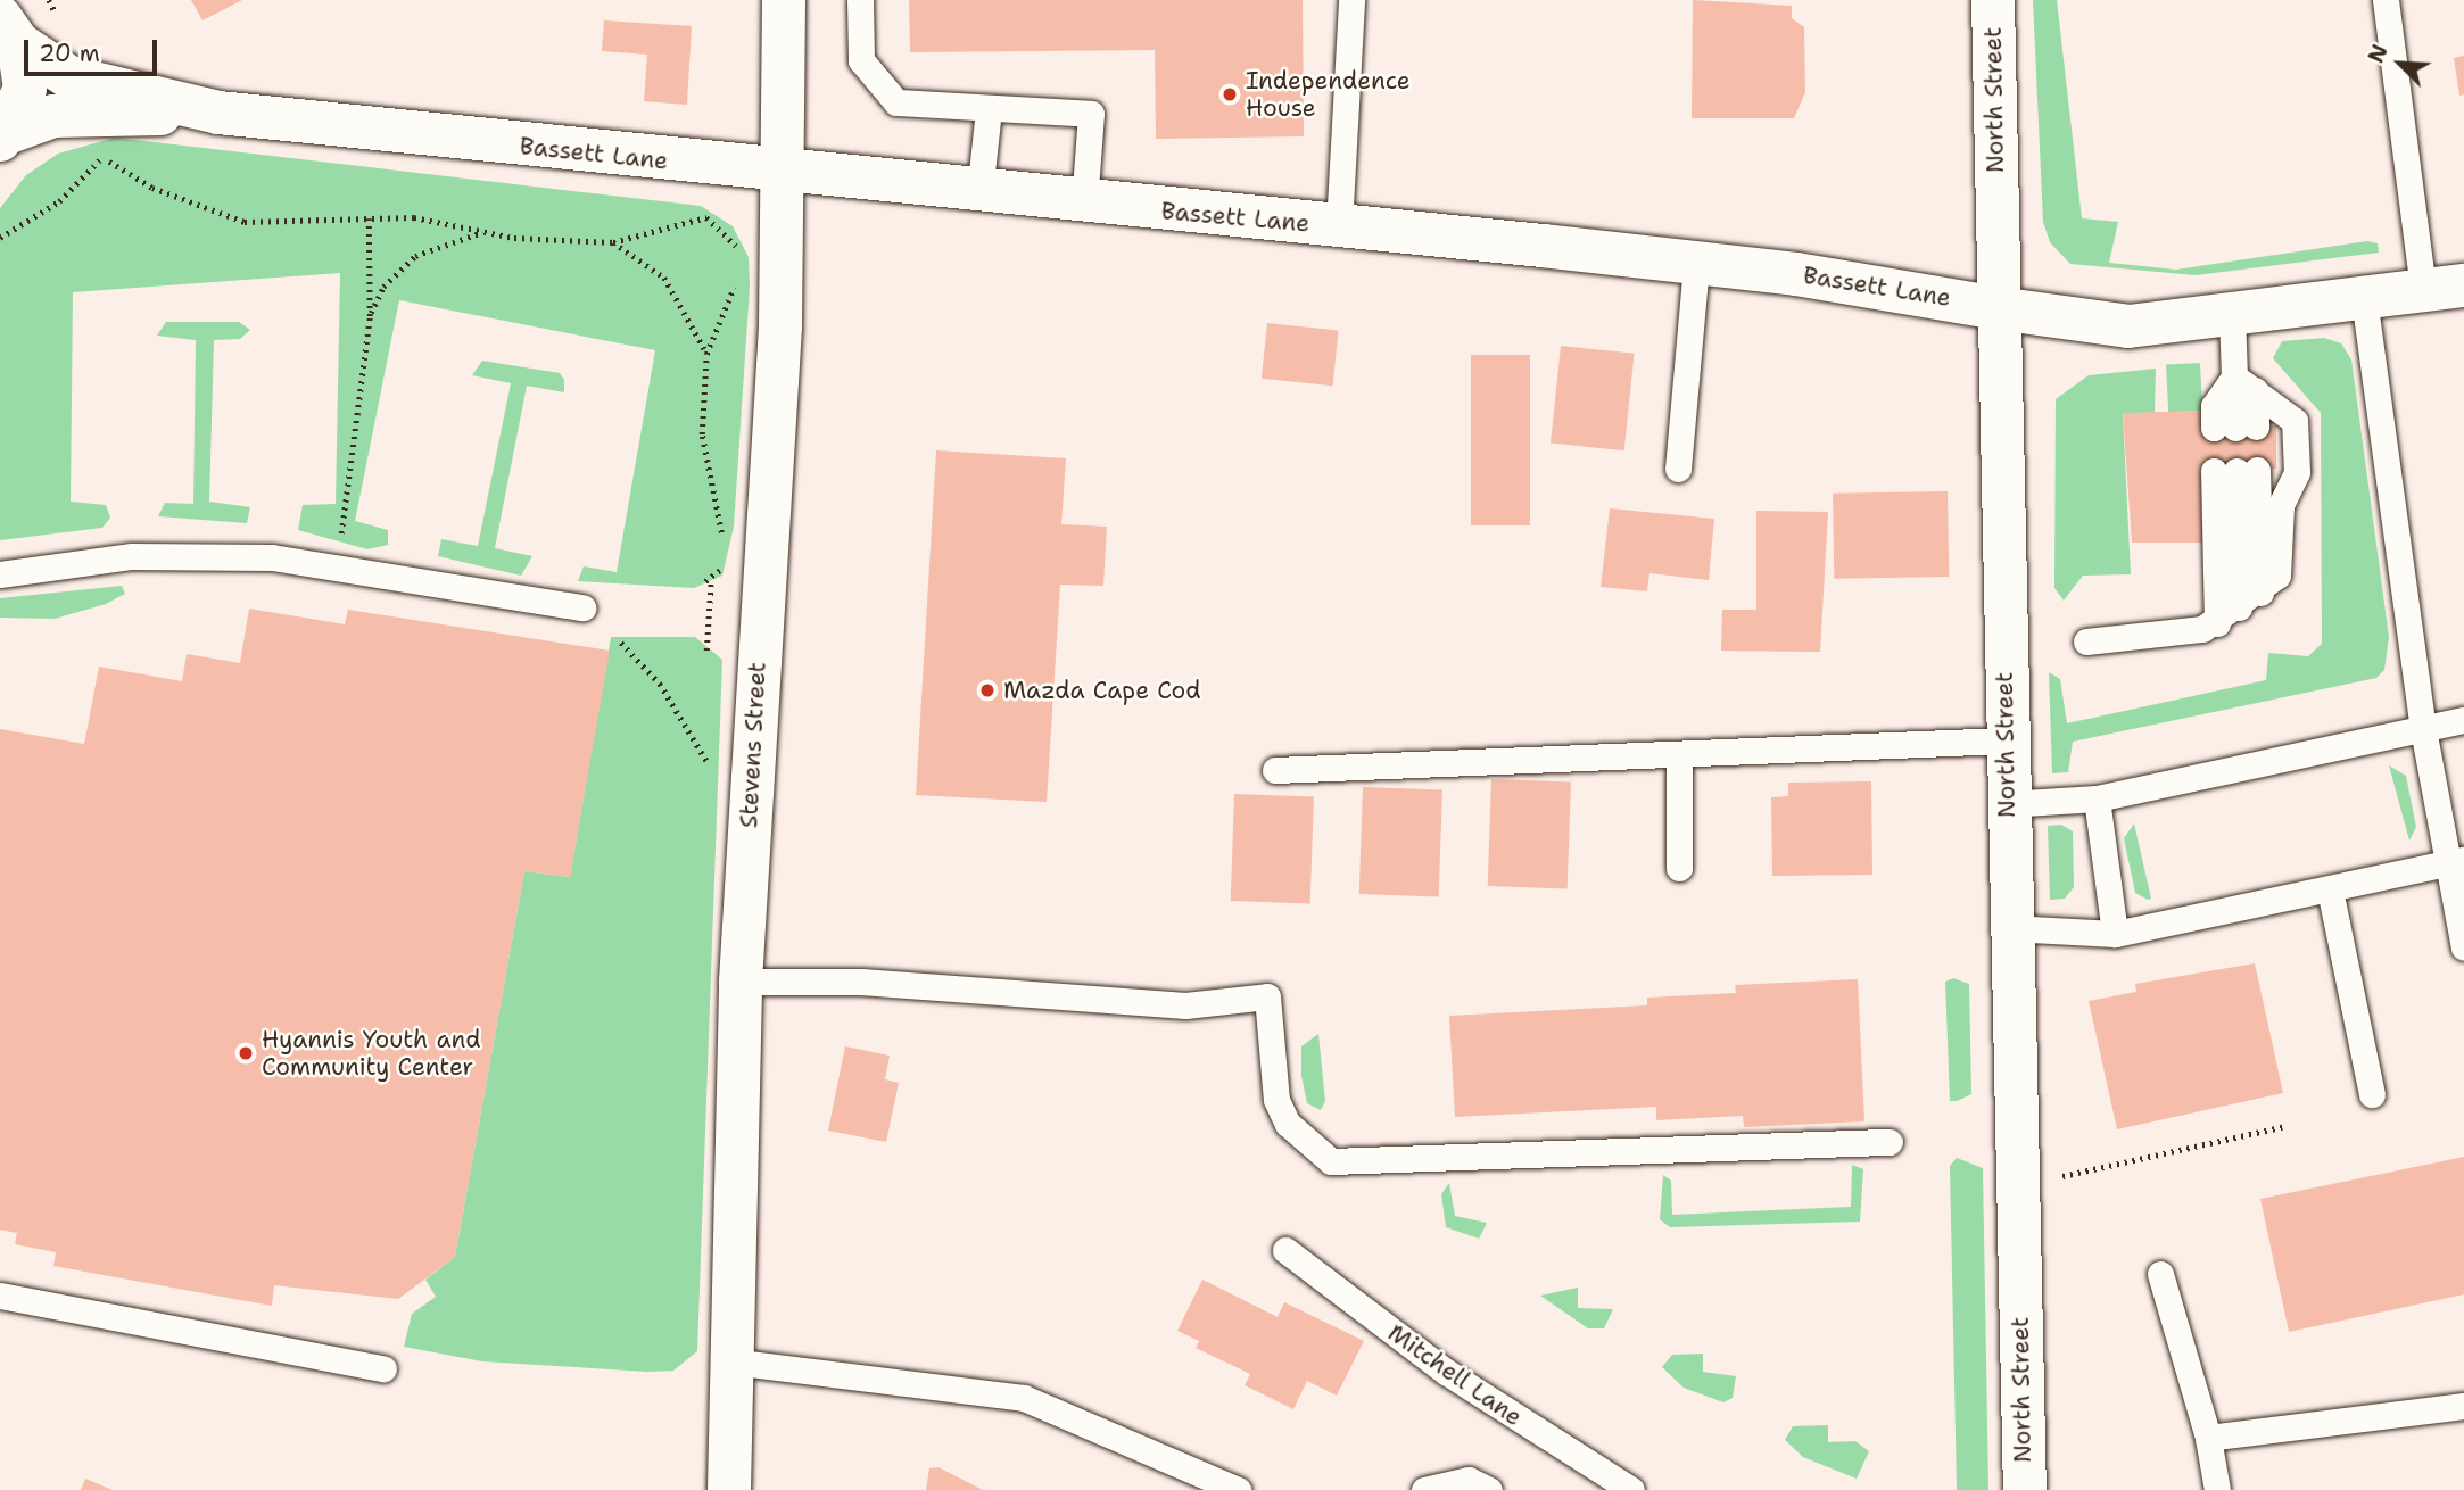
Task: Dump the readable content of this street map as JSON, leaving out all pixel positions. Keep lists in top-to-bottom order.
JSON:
{
  "streets": {
    "street": ["North Street", "Bassett Lane", "Stevens Street"],
    "lane": ["Mitchell Lane"]
  },
  "crossings": [
    ["North Street", "Bassett Lane"],
    ["Bassett Lane", "Stevens Street"]
  ],
  "places": ["Independence House", "Mazda Cape Cod", "Hyannis Youth and Community Center"],
  "scale_bar": "20 m",
  "north": "top left"
}
